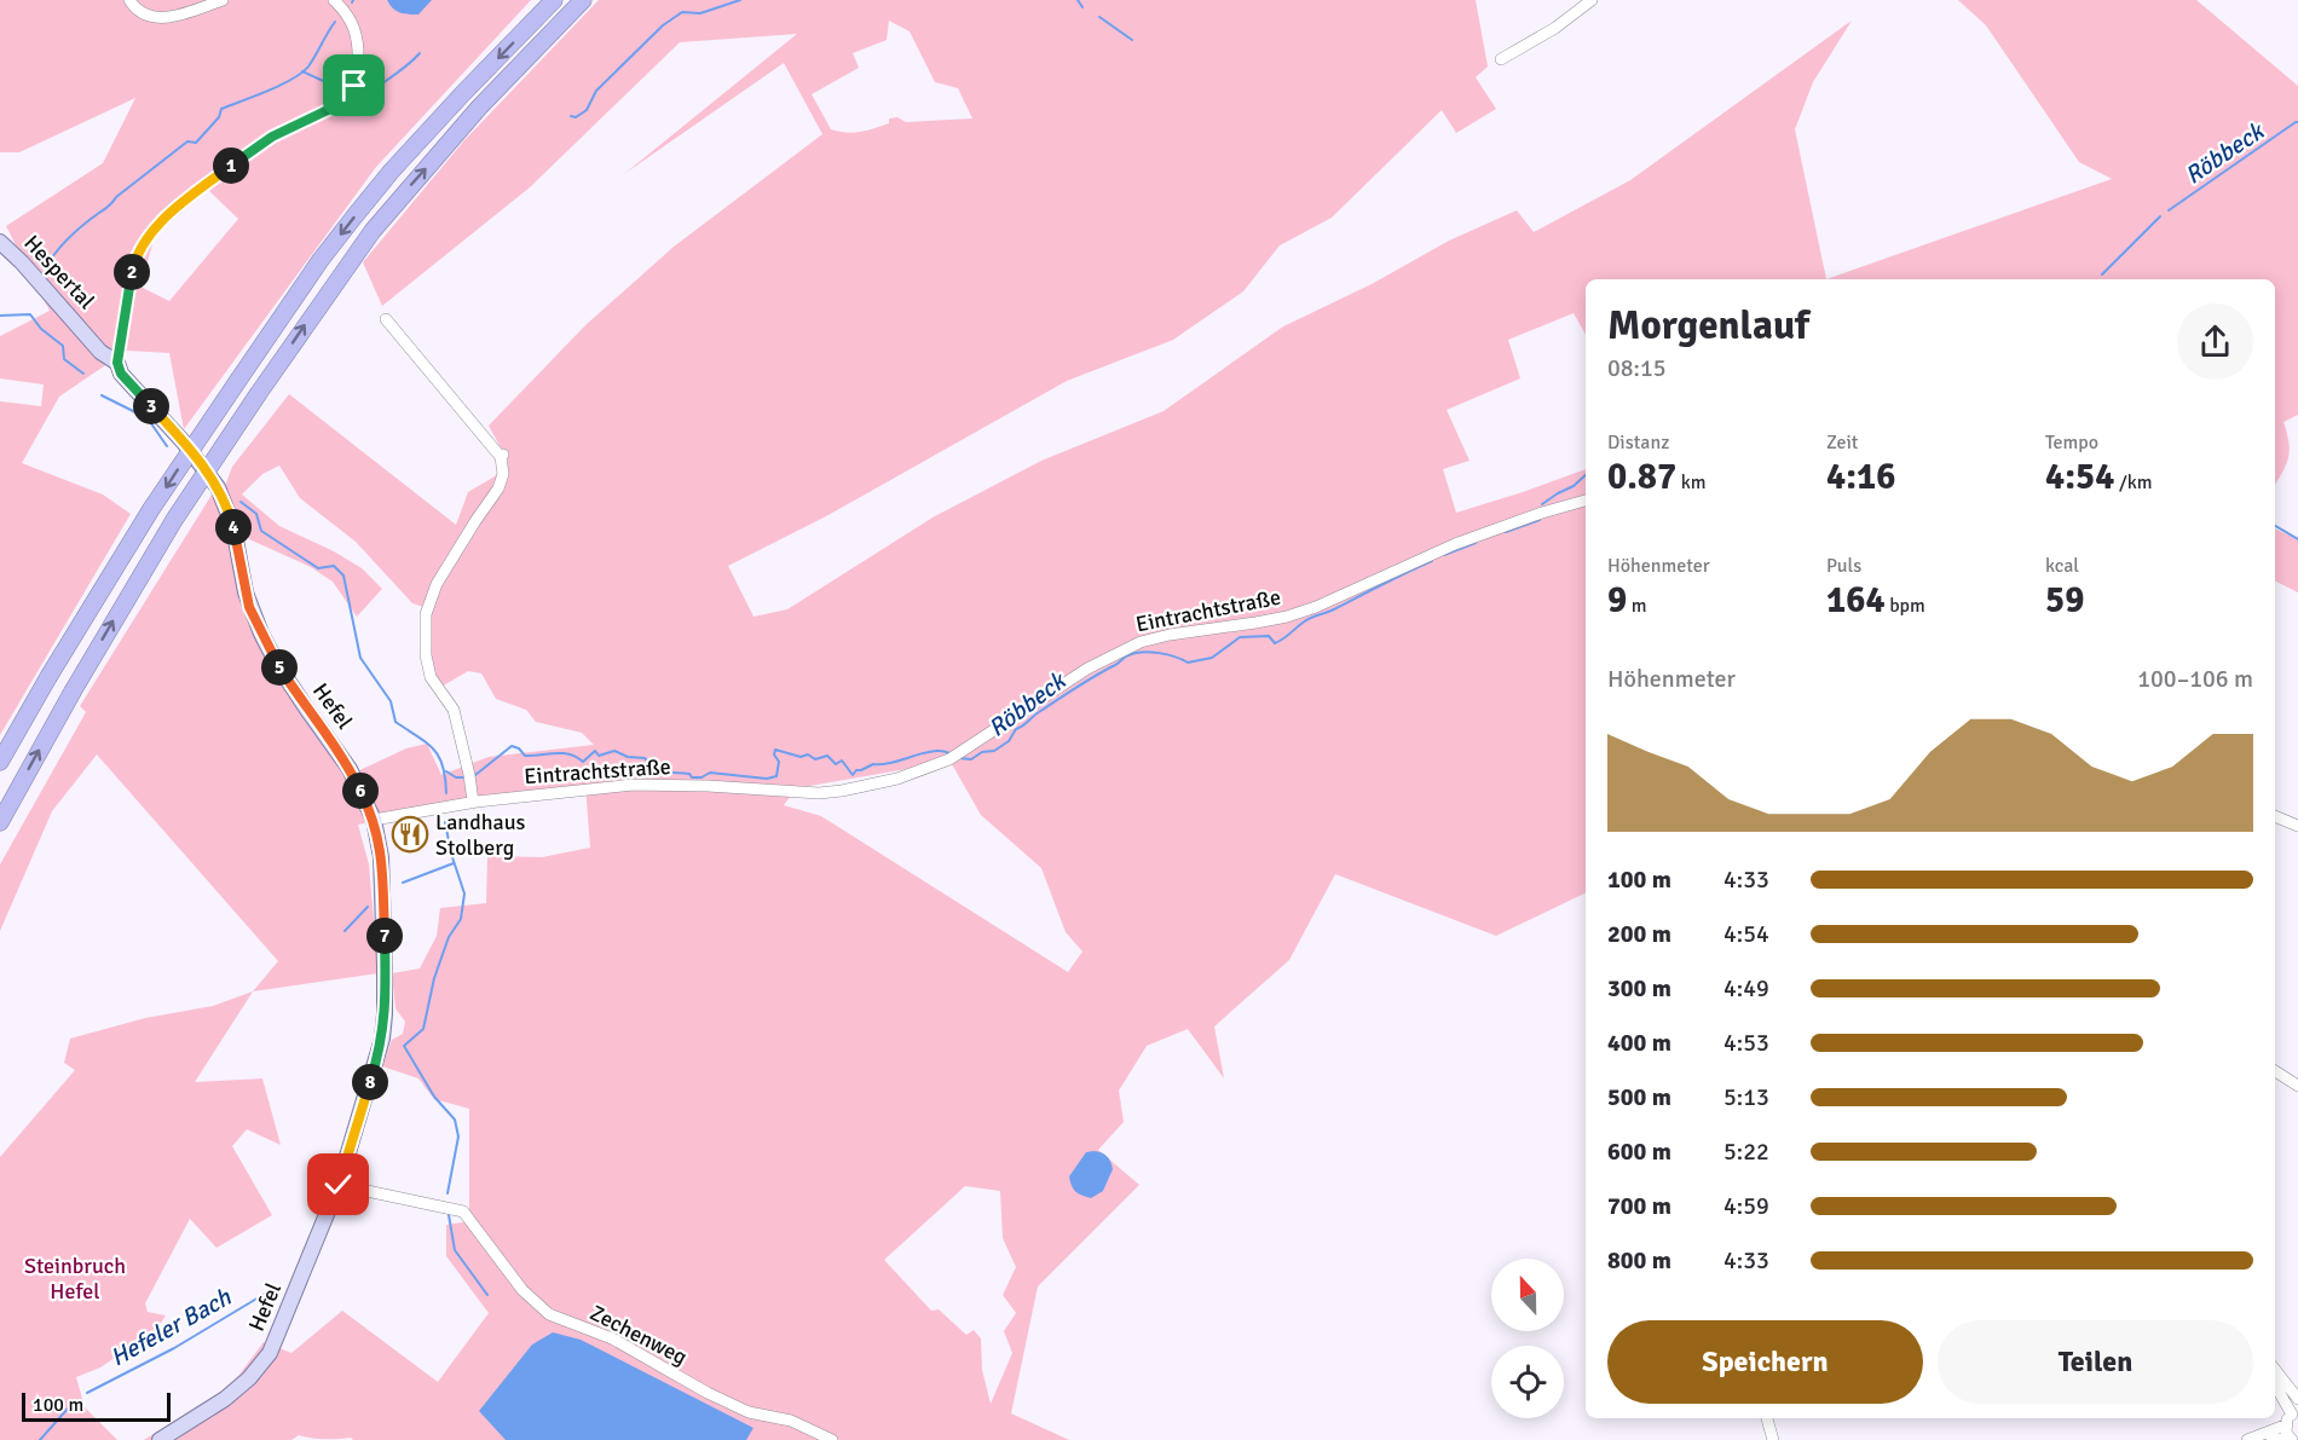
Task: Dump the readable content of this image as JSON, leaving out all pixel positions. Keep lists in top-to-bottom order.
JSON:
{
  "streets": {
    "main road": ["Hespertal", "Hefel"],
    "street": ["Eintrachtstraße", "Zechenweg"]
  },
  "crossings": [
    ["Hespertal", "Hefel"],
    ["Eintrachtstraße", "Hefel"],
    ["Hefel", "Zechenweg"]
  ],
  "water": ["Röbbeck", "Hefeler Bach"],
  "parks": ["Steinbruch Hefel"],
  "places": {
    "restaurant": ["Landhaus Stolberg"]
  },
  "scale_bar": "100 m",
  "north": "top",
  "page": {
    "pins": [
      "1",
      "2",
      "3",
      "4",
      "5",
      "6",
      "7",
      "8"
    ],
    "heading": ["Morgenlauf", "08:15"],
    "stats": [
      ["Distanz", "0.87 km"],
      ["Zeit", "4:16"],
      ["Tempo", "4:54 /km"],
      ["Höhenmeter", "9 m"],
      ["Puls", "164 bpm"],
      ["kcal", "59"]
    ],
    "chart": ["Höhenmeter", "100–106 m"],
    "list": [
      {
        "name": "100 m",
        "note": "4:33"
      },
      {
        "name": "200 m",
        "note": "4:54"
      },
      {
        "name": "300 m",
        "note": "4:49"
      },
      {
        "name": "400 m",
        "note": "4:53"
      },
      {
        "name": "500 m",
        "note": "5:13"
      },
      {
        "name": "600 m",
        "note": "5:22"
      },
      {
        "name": "700 m",
        "note": "4:59"
      },
      {
        "name": "800 m",
        "note": "4:33"
      }
    ],
    "buttons": ["Speichern", "Teilen"],
    "scale": "100 m"
  }
}
